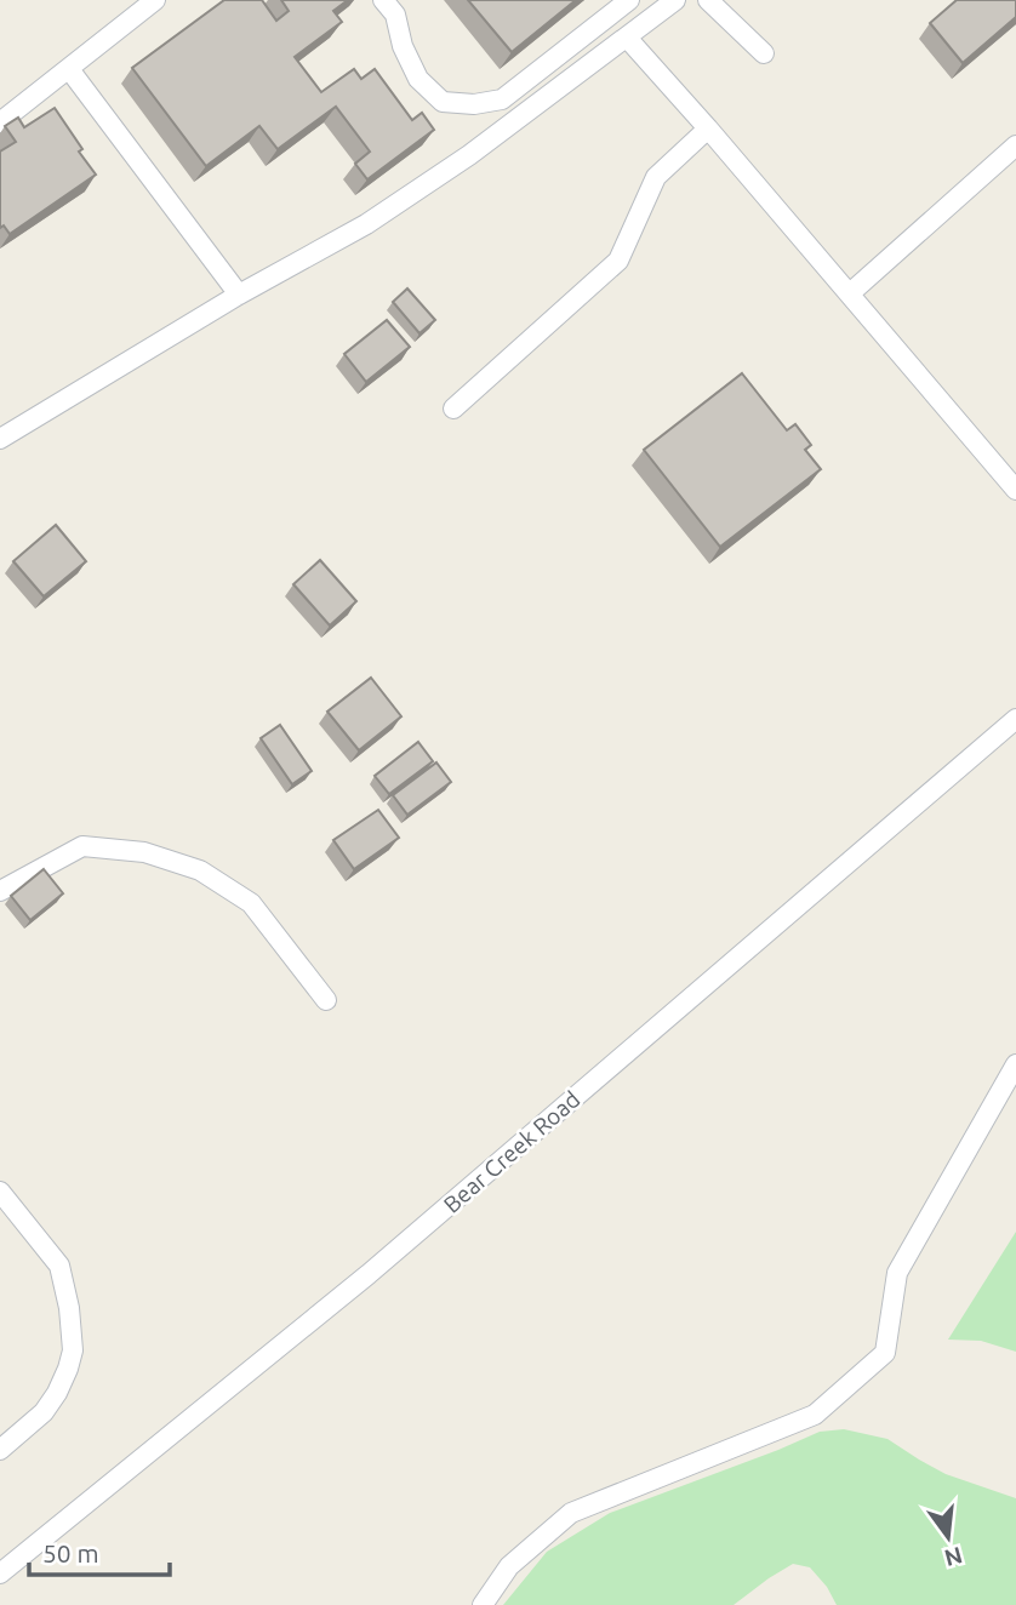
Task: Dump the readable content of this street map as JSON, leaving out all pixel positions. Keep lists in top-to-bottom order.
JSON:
{
  "streets": {
    "street": ["Bear Creek Road"]
  },
  "scale_bar": "50 m",
  "north": "bottom"
}
